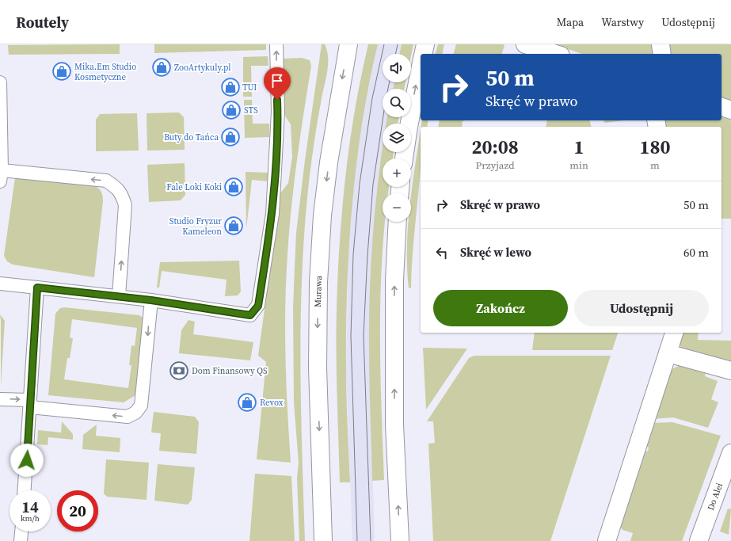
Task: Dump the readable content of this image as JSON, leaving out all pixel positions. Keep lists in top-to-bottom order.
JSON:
{
  "streets": {
    "street": ["Murawa", "Do Alei"]
  },
  "places": {
    "shop": [
      "ZooArtykuly.pl",
      "Mika.Em Studio Kosmetyczne",
      "TUI",
      "STS",
      "Buty do Tańca",
      "Fale Loki Koki",
      "Studio Fryzur Kameleon",
      "Revox"
    ],
    "bank": ["Dom Finansowy QS"]
  },
  "page": {
    "header": "Routely",
    "nav": ["Mapa", "Warstwy", "Udostępnij"],
    "map_buttons": ["+", "−"],
    "turn": ["50 m", "Skręć w prawo"],
    "eta": [
      "20:08",
      "Przyjazd",
      "1",
      "min",
      "180",
      "m"
    ],
    "list": [
      {
        "name": "Skręć w prawo",
        "value": "50 m"
      },
      {
        "name": "Skręć w lewo",
        "value": "60 m"
      }
    ],
    "buttons": ["Zakończ", "Udostępnij"],
    "speed": "14 km/h",
    "limit": "20"
  }
}
